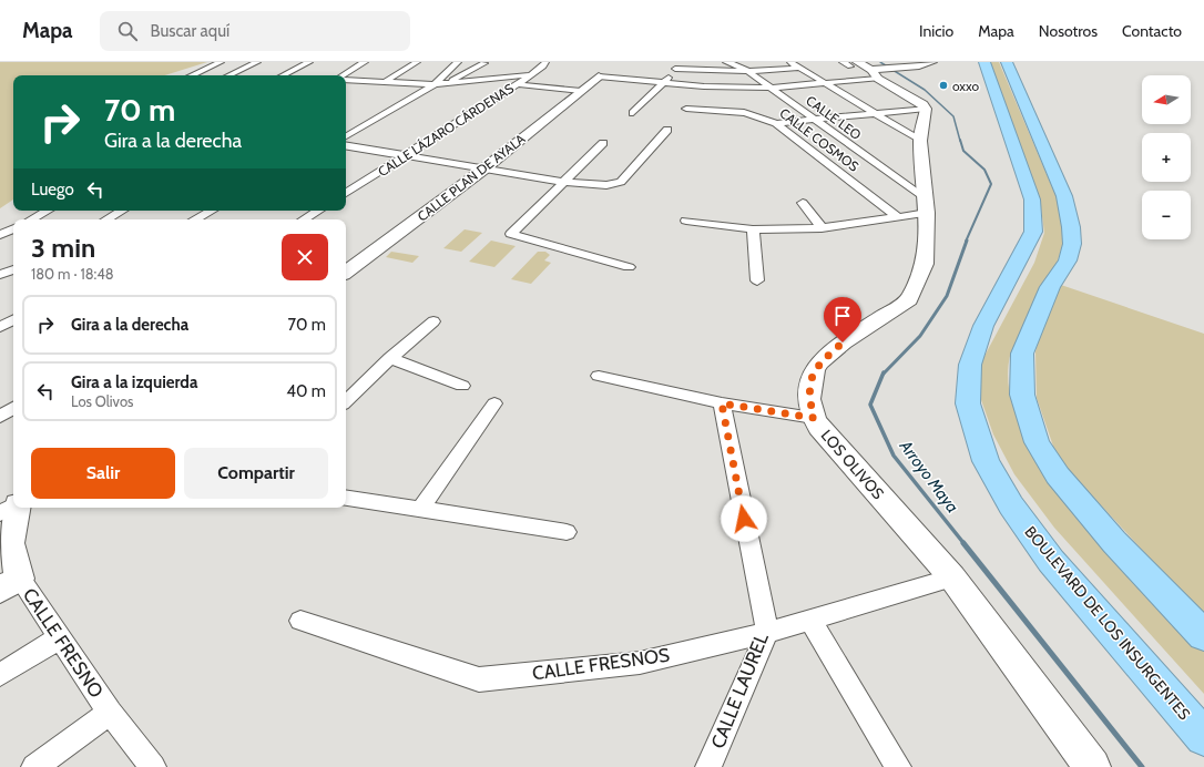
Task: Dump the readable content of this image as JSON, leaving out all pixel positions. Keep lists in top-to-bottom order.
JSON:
{
  "streets": {
    "highway": ["BOULEVARD DE LOS INSURGENTES"],
    "street": [
      "CALLE LEO",
      "CALLE LÁZARO CÁRDENAS",
      "CALLE COSMOS",
      "CALLE PLAN DE AYALA",
      "LOS OLIVOS",
      "CALLE FRESNO",
      "CALLE FRESNOS",
      "CALLE LAUREL"
    ]
  },
  "crossings": [
    ["CALLE LEO", "LOS OLIVOS"],
    ["LOS OLIVOS", "CALLE FRESNOS"],
    ["CALLE FRESNOS", "CALLE LAUREL"]
  ],
  "water": ["Arroyo Maya"],
  "places": ["oxxo"],
  "north": "left",
  "page": {
    "header": "Mapa",
    "search": "Buscar aquí",
    "nav": [
      "Inicio",
      "Mapa",
      "Nosotros",
      "Contacto"
    ],
    "map_buttons": ["+", "−"],
    "turn": ["70 m", "Gira a la derecha"],
    "then": "Luego",
    "heading": ["3 min", "180 m · 18:48"],
    "list": [
      {
        "name": "Gira a la derecha",
        "value": "70 m"
      },
      {
        "name": "Gira a la izquierda",
        "note": "Los Olivos",
        "value": "40 m"
      }
    ],
    "buttons": ["Salir", "Compartir"]
  }
}
